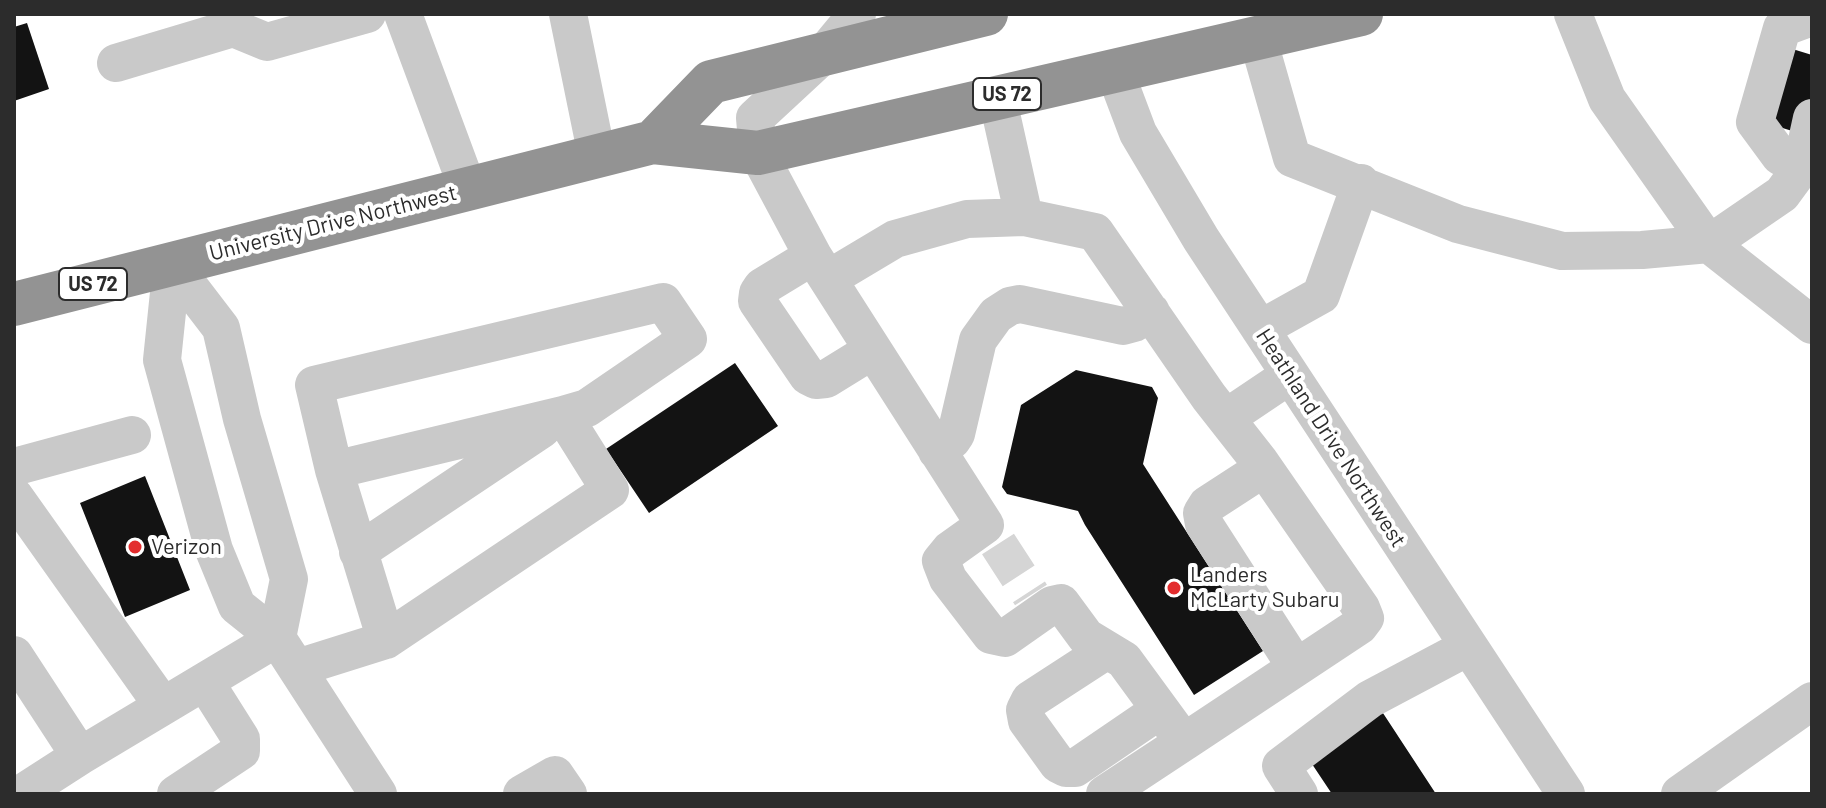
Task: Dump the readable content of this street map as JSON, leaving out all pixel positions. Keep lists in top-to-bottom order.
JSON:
{
  "streets": {
    "highway": ["US 72", "University Drive Northwest"],
    "street": ["Heathland Drive Northwest"]
  },
  "crossings": [
    ["University Drive Northwest", "Heathland Drive Northwest"]
  ],
  "places": ["Verizon", "Landers McLarty Subaru"]
}
